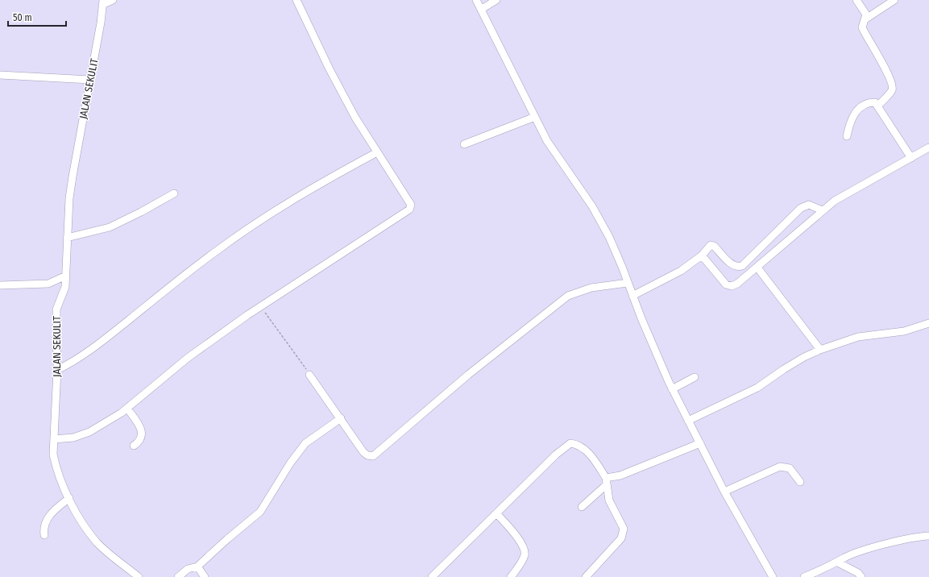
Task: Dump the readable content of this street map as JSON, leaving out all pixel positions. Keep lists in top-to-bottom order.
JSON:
{
  "streets": {
    "street": ["JALAN SEKULIT"]
  },
  "scale_bar": "50 m"
}
